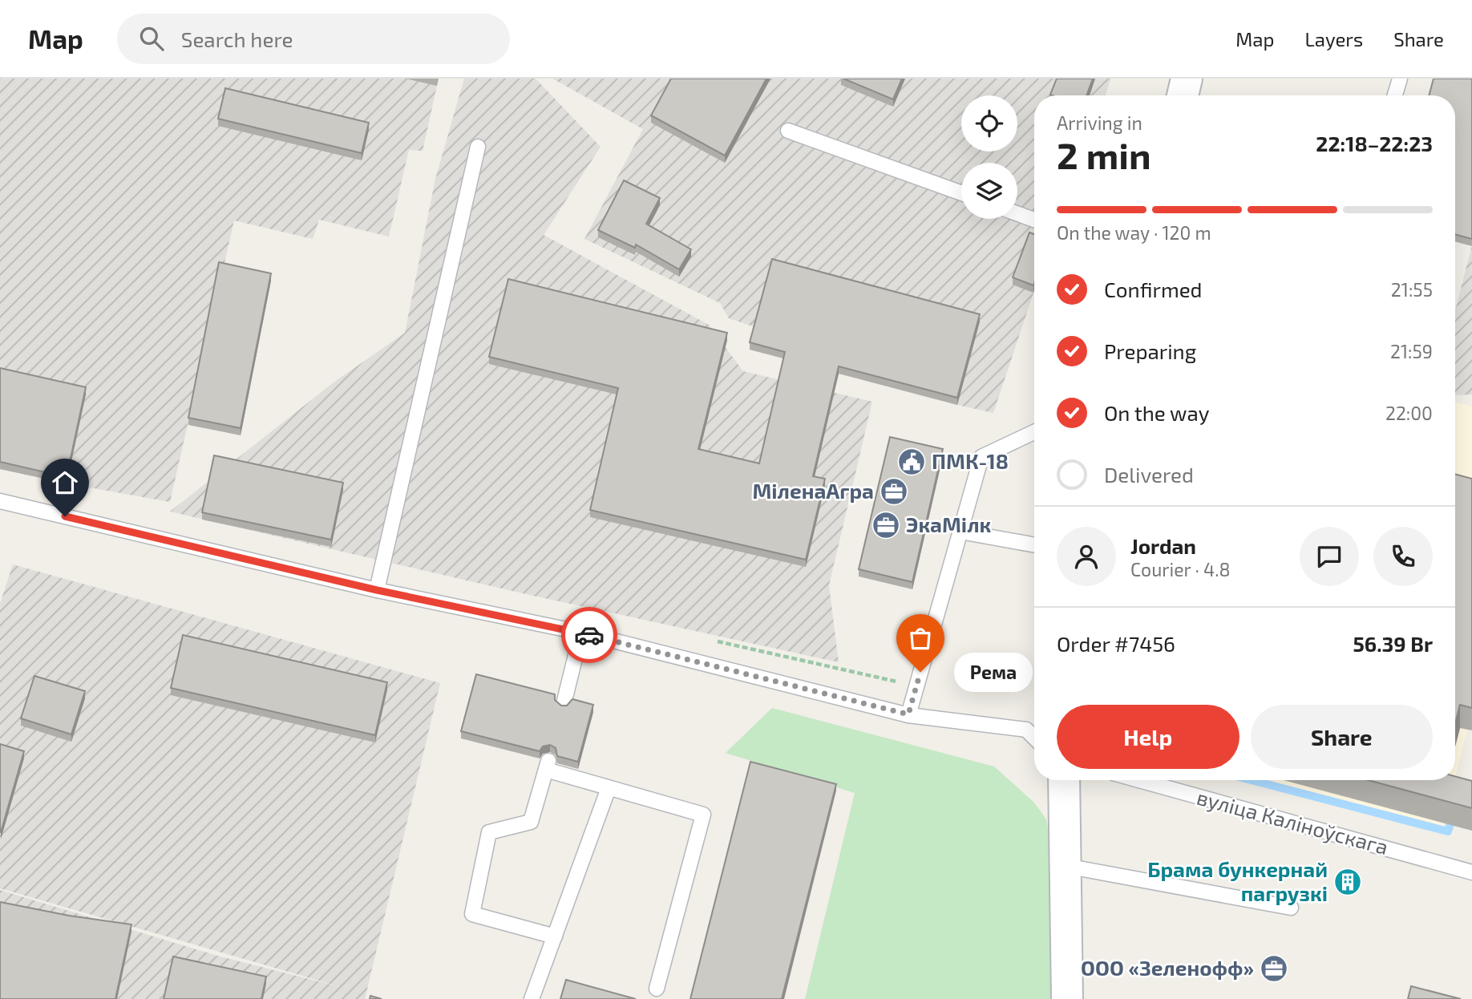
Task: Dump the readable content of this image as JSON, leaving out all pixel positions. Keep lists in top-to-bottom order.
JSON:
{
  "streets": {
    "lane": ["вуліца Каліноўскага"]
  },
  "places": {
    "public building": ["ПМК-18"],
    "office": ["МіленаАгра", "ЭкаМілк", "ООО «Зеленофф»"],
    "other": ["Рема"],
    "building": ["Брама бункернай пагрузкі"]
  },
  "page": {
    "header": "Map",
    "search": "Search here",
    "nav": ["Map", "Layers", "Share"],
    "heading": ["2 min", "Arriving in", "22:18–22:23"],
    "panel": [
      "Jordan",
      "Courier · 4.8",
      "Order #7456",
      "56.39 Br"
    ],
    "bar": "On the way · 120 m",
    "list": [
      ["Confirmed", "21:55"],
      ["Preparing", "21:59"],
      ["On the way", "22:00"],
      "Delivered"
    ],
    "bubble": "Рема",
    "buttons": ["Help", "Share"]
  }
}
